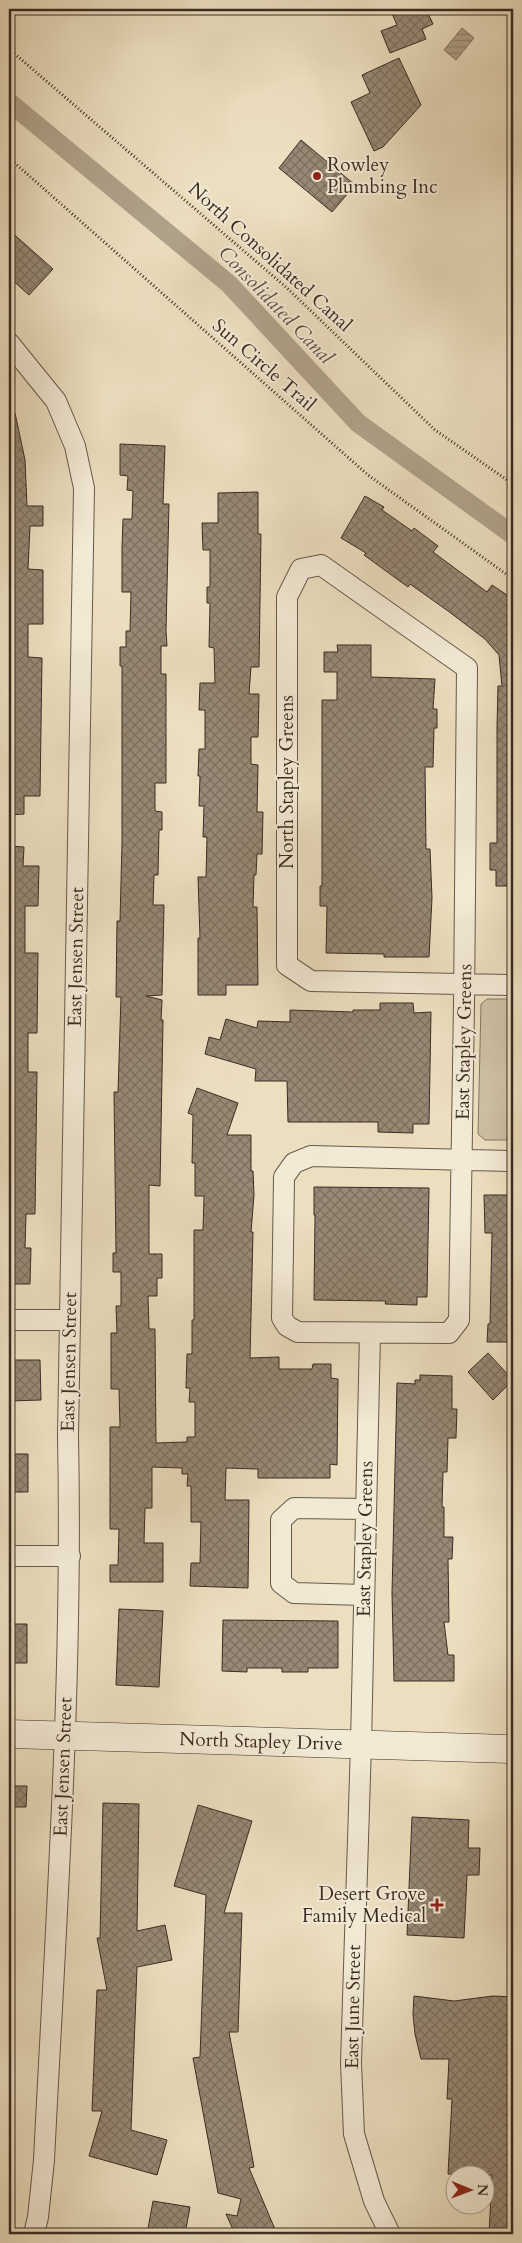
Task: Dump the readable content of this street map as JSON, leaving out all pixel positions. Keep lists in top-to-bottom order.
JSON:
{
  "streets": {
    "main road": ["North Stapley Drive"],
    "street": [
      "North Stapley Greens",
      "East Jensen Street",
      "East Stapley Greens",
      "East June Street"
    ],
    "path": ["North Consolidated Canal", "Sun Circle Trail"]
  },
  "crossings": [
    ["North Stapley Greens", "East Stapley Greens"],
    ["East Jensen Street", "North Stapley Drive"],
    ["East Stapley Greens", "North Stapley Drive"],
    ["East Stapley Greens", "East June Street"],
    ["North Stapley Drive", "East June Street"]
  ],
  "water": ["Consolidated Canal"],
  "places": {
    "other": ["Rowley Plumbing Inc"],
    "health": ["Desert Grove Family Medical"]
  },
  "north": "right"
}
